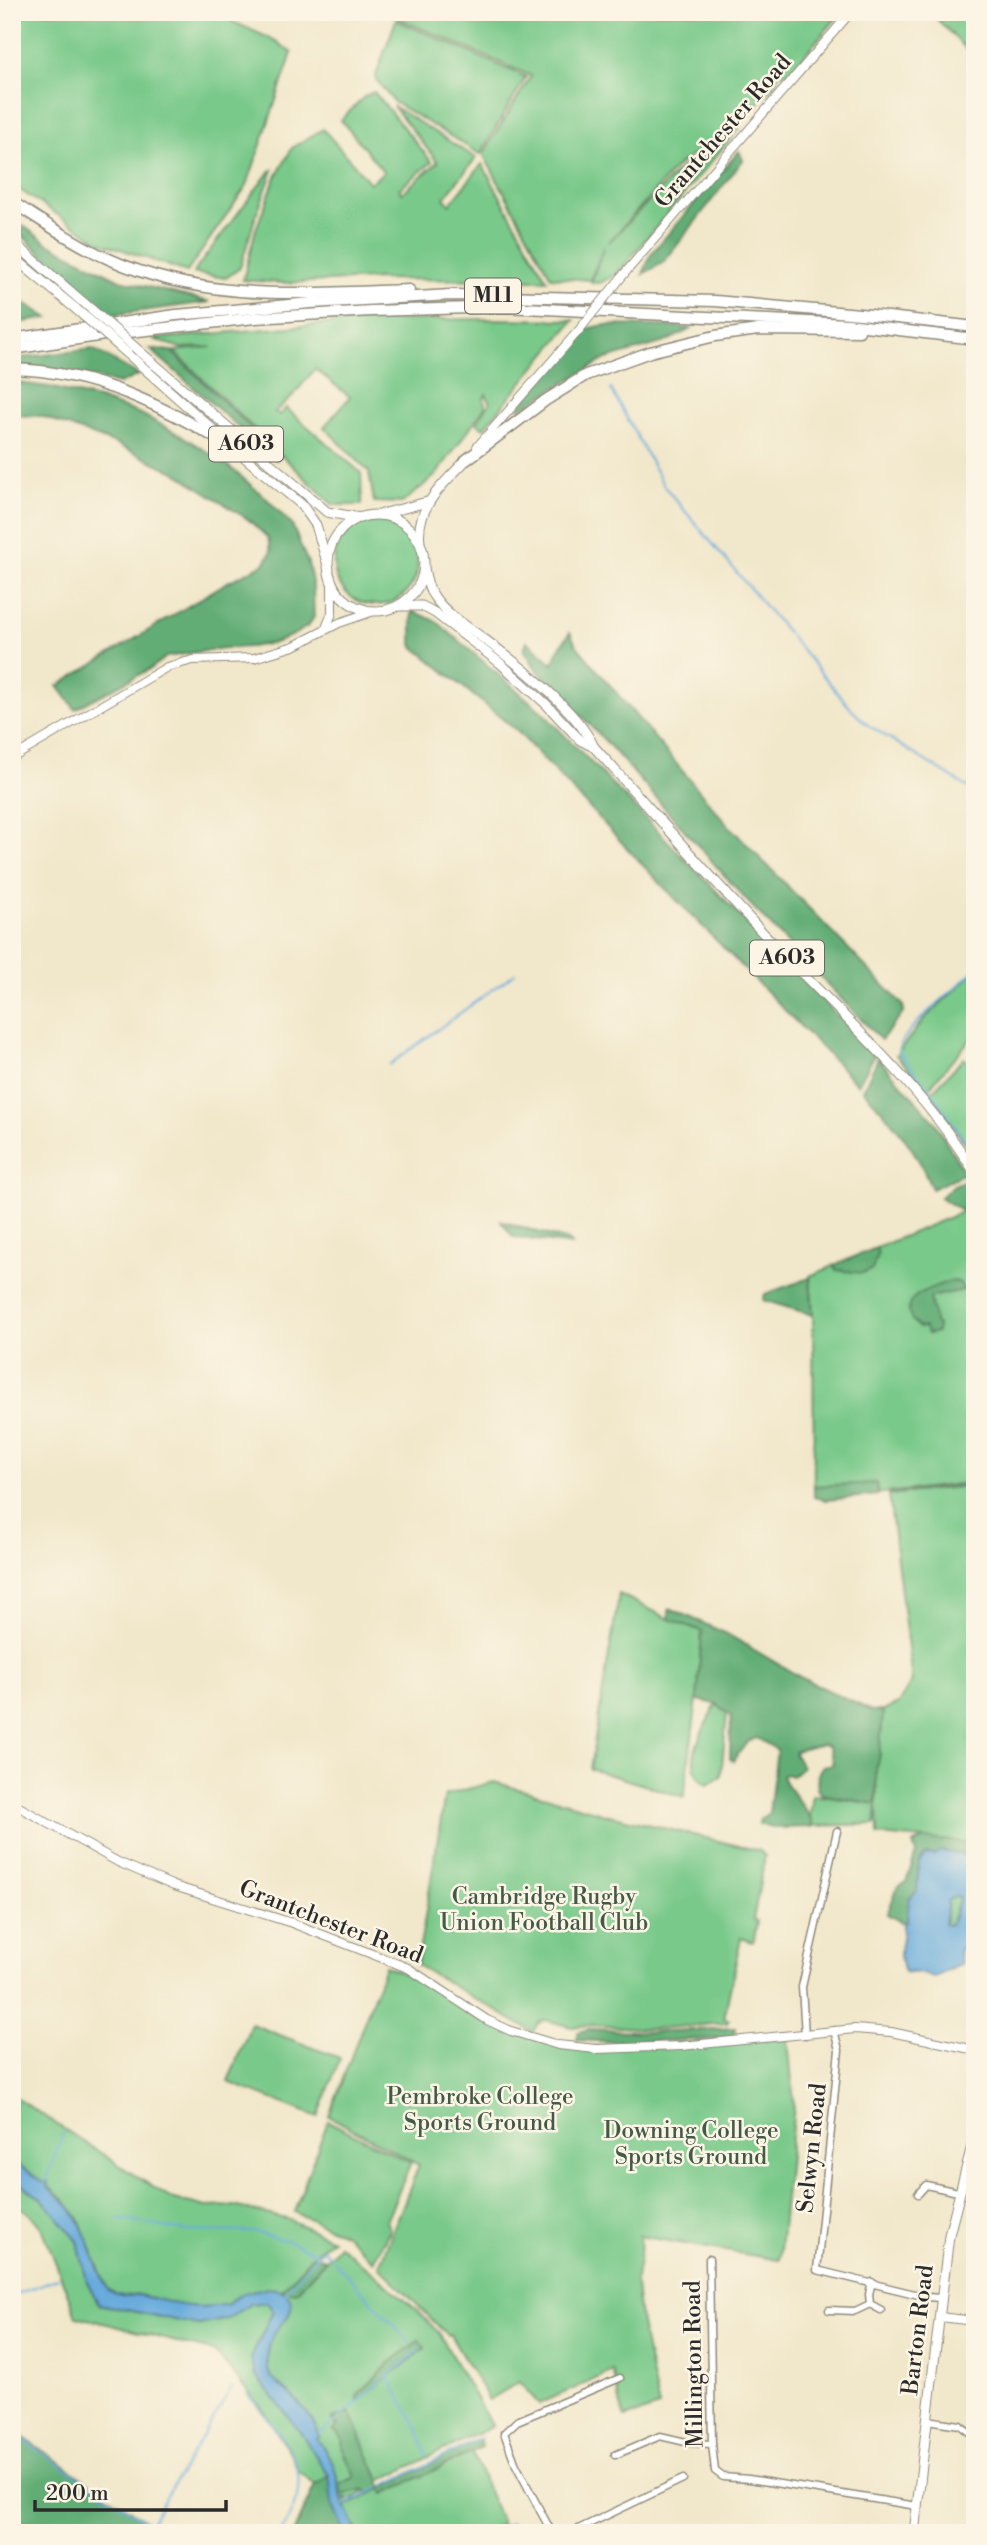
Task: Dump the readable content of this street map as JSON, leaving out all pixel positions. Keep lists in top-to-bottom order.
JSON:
{
  "streets": {
    "highway": ["M11"],
    "main road": ["A603", "Barton Road"],
    "street": ["Grantchester Road", "Selwyn Road", "Millington Road"]
  },
  "crossings": [
    ["Grantchester Road", "Selwyn Road"],
    ["Barton Road", "Millington Road"]
  ],
  "parks": ["Cambridge Rugby Union Football Club", "Pembroke College Sports Ground", "Downing College Sports Ground"],
  "scale_bar": "200 m"
}
